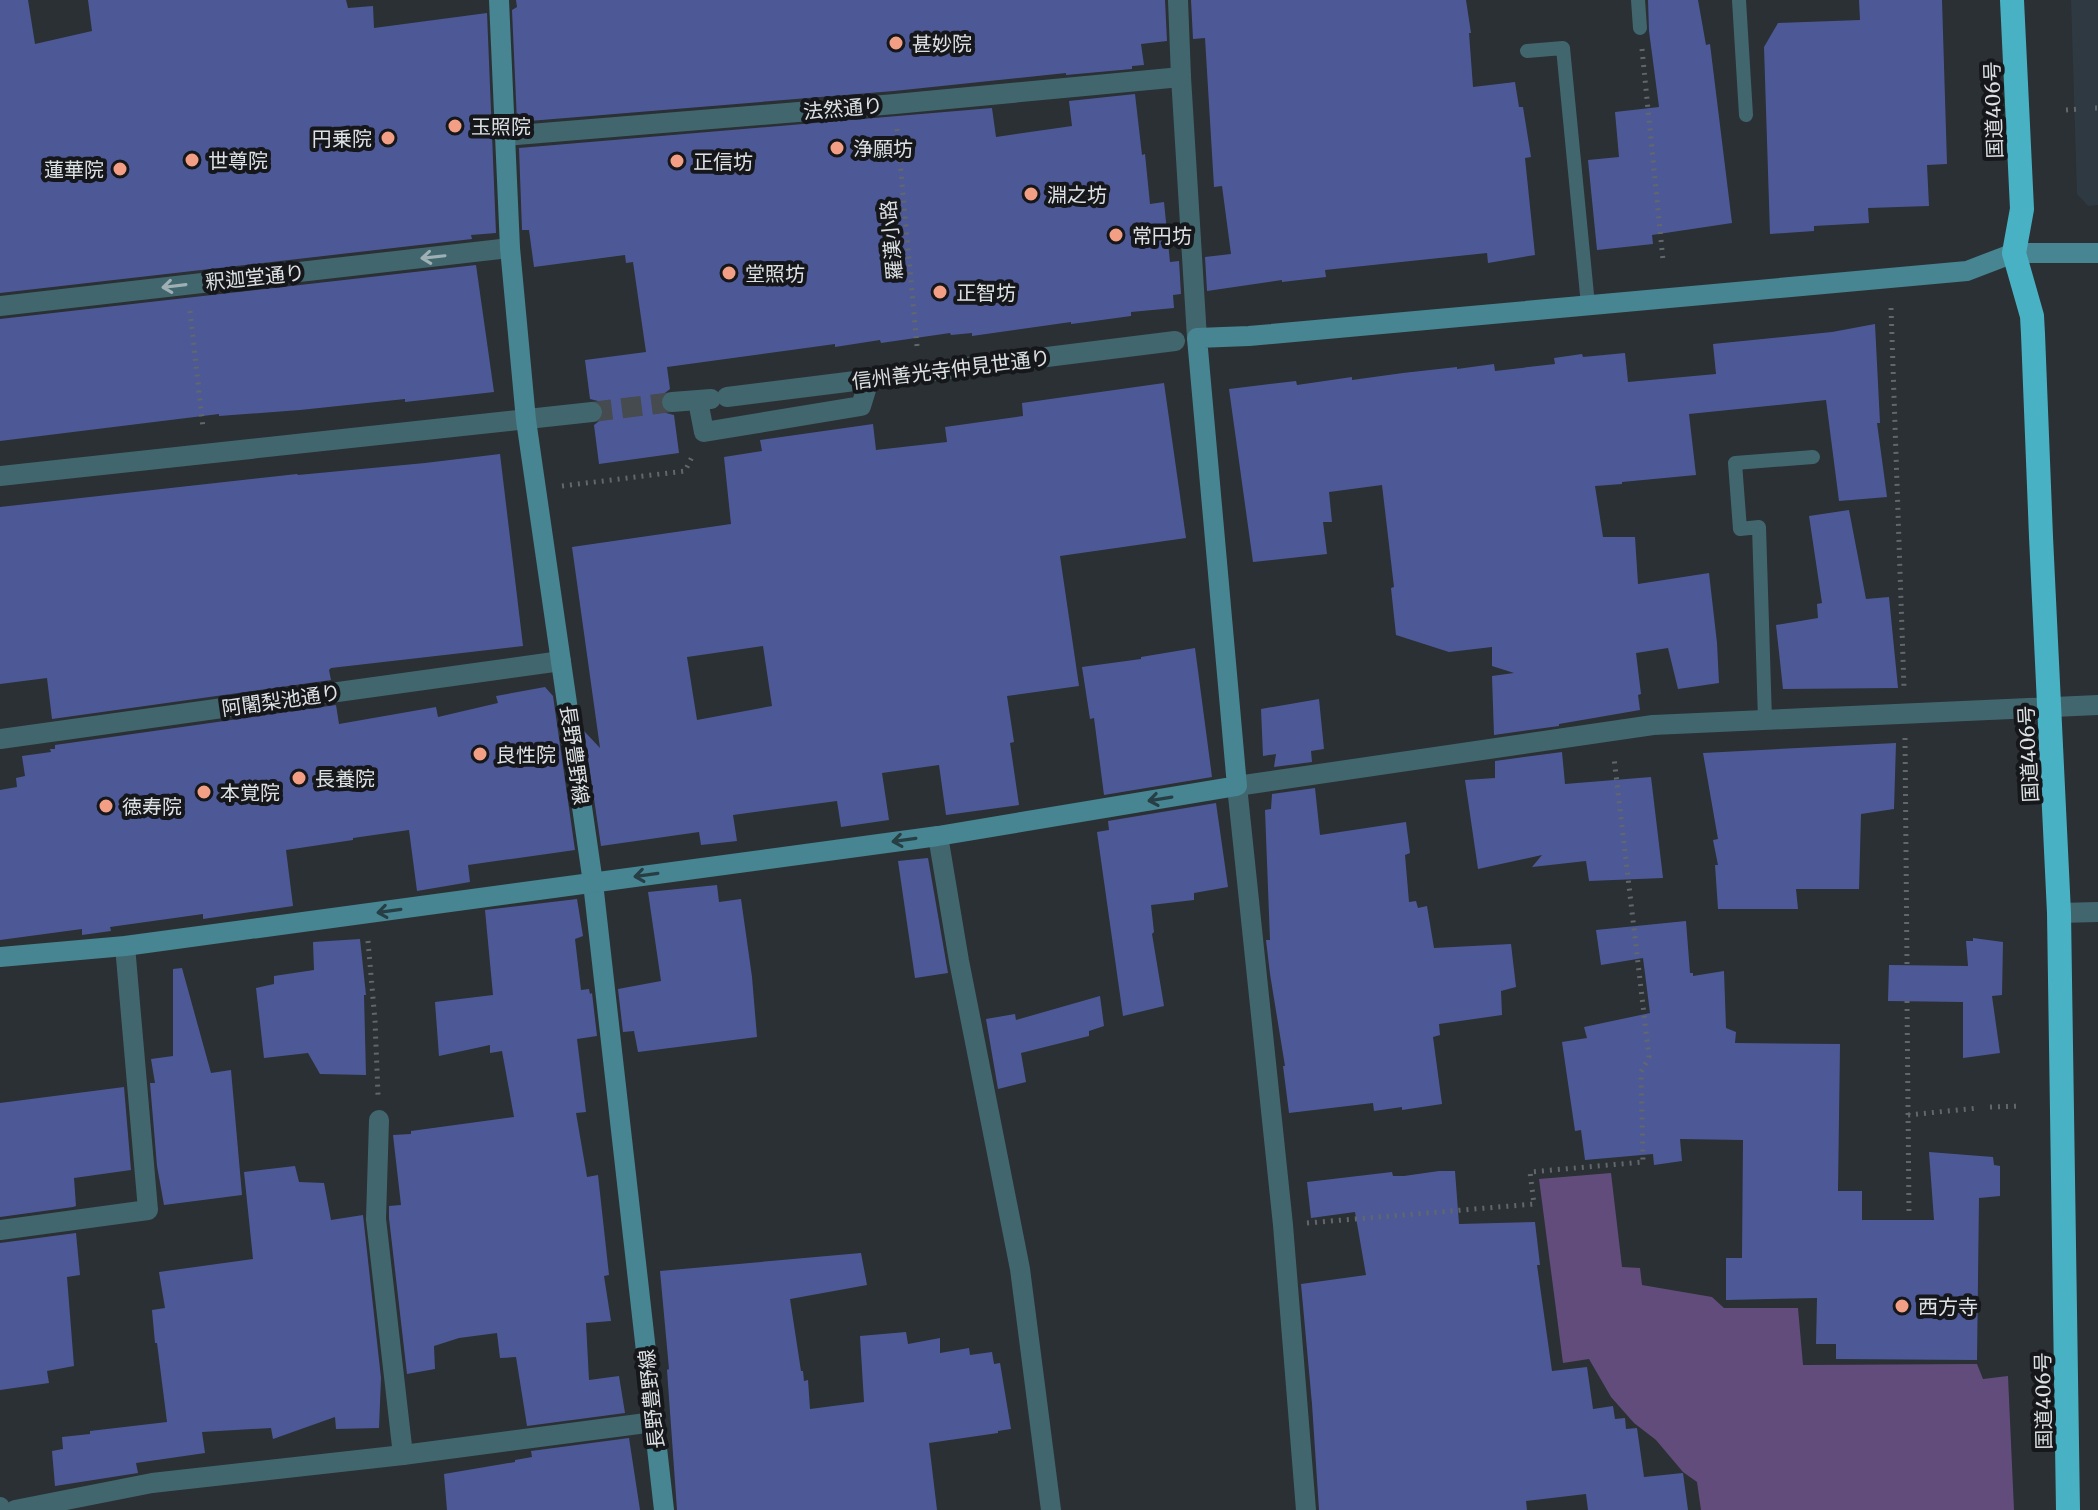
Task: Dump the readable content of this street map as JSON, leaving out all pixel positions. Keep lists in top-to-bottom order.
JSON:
{
  "streets": {
    "highway": ["国道406号"],
    "street": [
      "法然通り",
      "釈迦堂通り",
      "信州善光寺仲見世通り",
      "阿闍梨池通り",
      "長野豊野線"
    ],
    "path": ["羅漢小路"]
  },
  "crossings": [
    ["法然通り", "羅漢小路"],
    ["法然通り", "長野豊野線"],
    ["羅漢小路", "信州善光寺仲見世通り"],
    ["釈迦堂通り", "長野豊野線"],
    ["阿闍梨池通り", "長野豊野線"]
  ],
  "places": [
    "甚妙院",
    "玉照院",
    "円乗院",
    "浄願坊",
    "世尊院",
    "正信坊",
    "蓮華院",
    "淵之坊",
    "常円坊",
    "堂照坊",
    "正智坊",
    "良性院",
    "長養院",
    "本覚院",
    "徳寿院",
    "西方寺"
  ]
}
